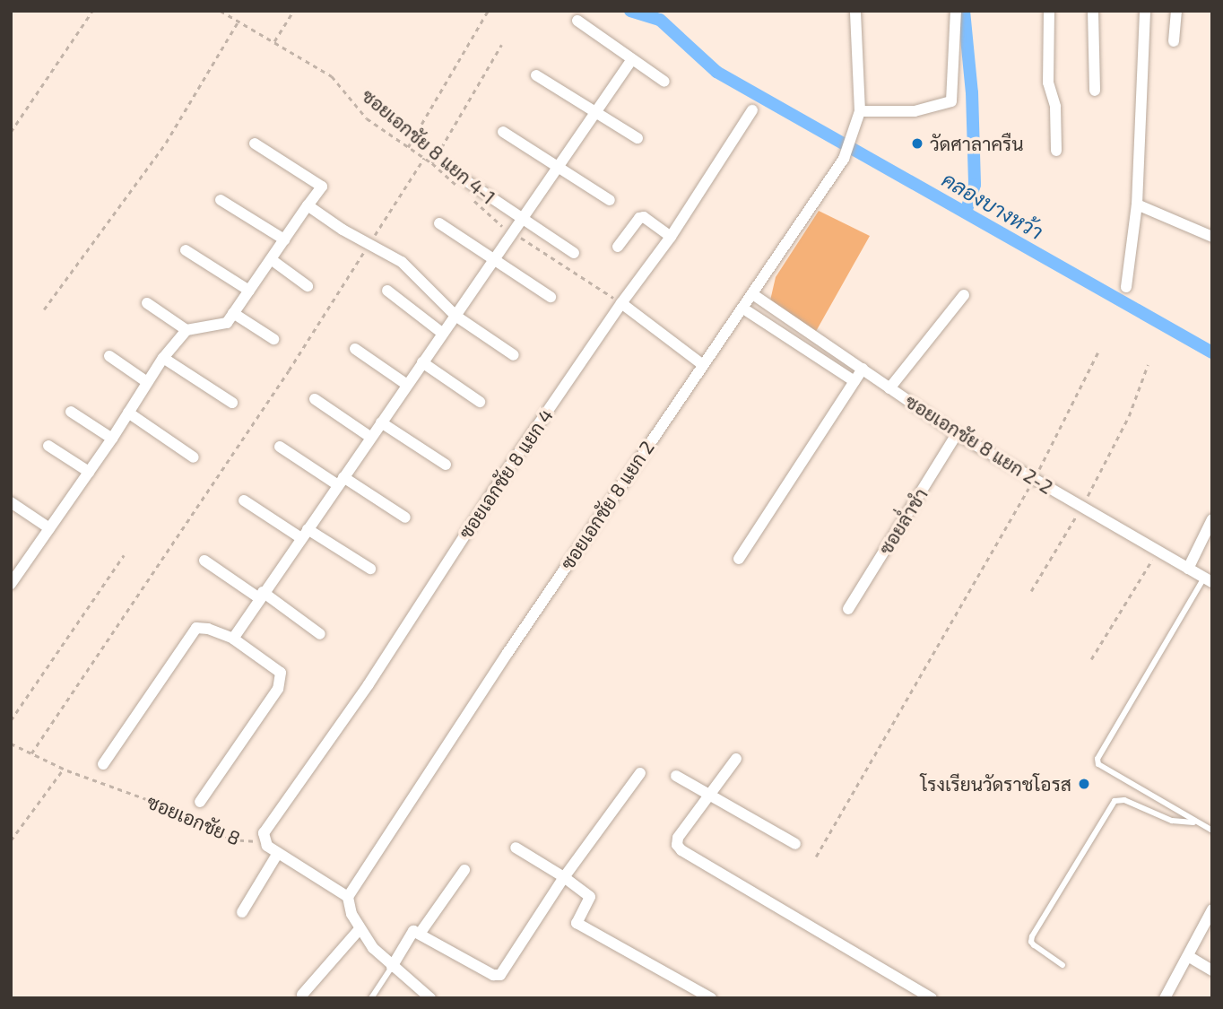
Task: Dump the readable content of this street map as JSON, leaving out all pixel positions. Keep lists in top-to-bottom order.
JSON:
{
  "streets": {
    "street": [
      "ซอยเอกชัย 8 แยก 2-2",
      "ซอยเอกชัย 8 แยก 4",
      "ซอยเอกชัย 8 แยก 2",
      "ซอยล่ำชำ",
      "ซอยเอกชัย 8"
    ],
    "path": ["ซอยเอกชัย 8 แยก 4-1"]
  },
  "crossings": [
    ["ซอยเอกชัย 8 แยก 4-1", "ซอยเอกชัย 8 แยก 4"],
    ["ซอยเอกชัย 8 แยก 2-2", "ซอยเอกชัย 8 แยก 2"],
    ["ซอยเอกชัย 8 แยก 2-2", "ซอยล่ำชำ"],
    ["ซอยเอกชัย 8 แยก 4", "ซอยเอกชัย 8"],
    ["ซอยเอกชัย 8 แยก 2", "ซอยเอกชัย 8"]
  ],
  "water": ["คลองบางหว้า"],
  "places": ["วัดศาลาครืน", "โรงเรียนวัดราชโอรส"]
}
